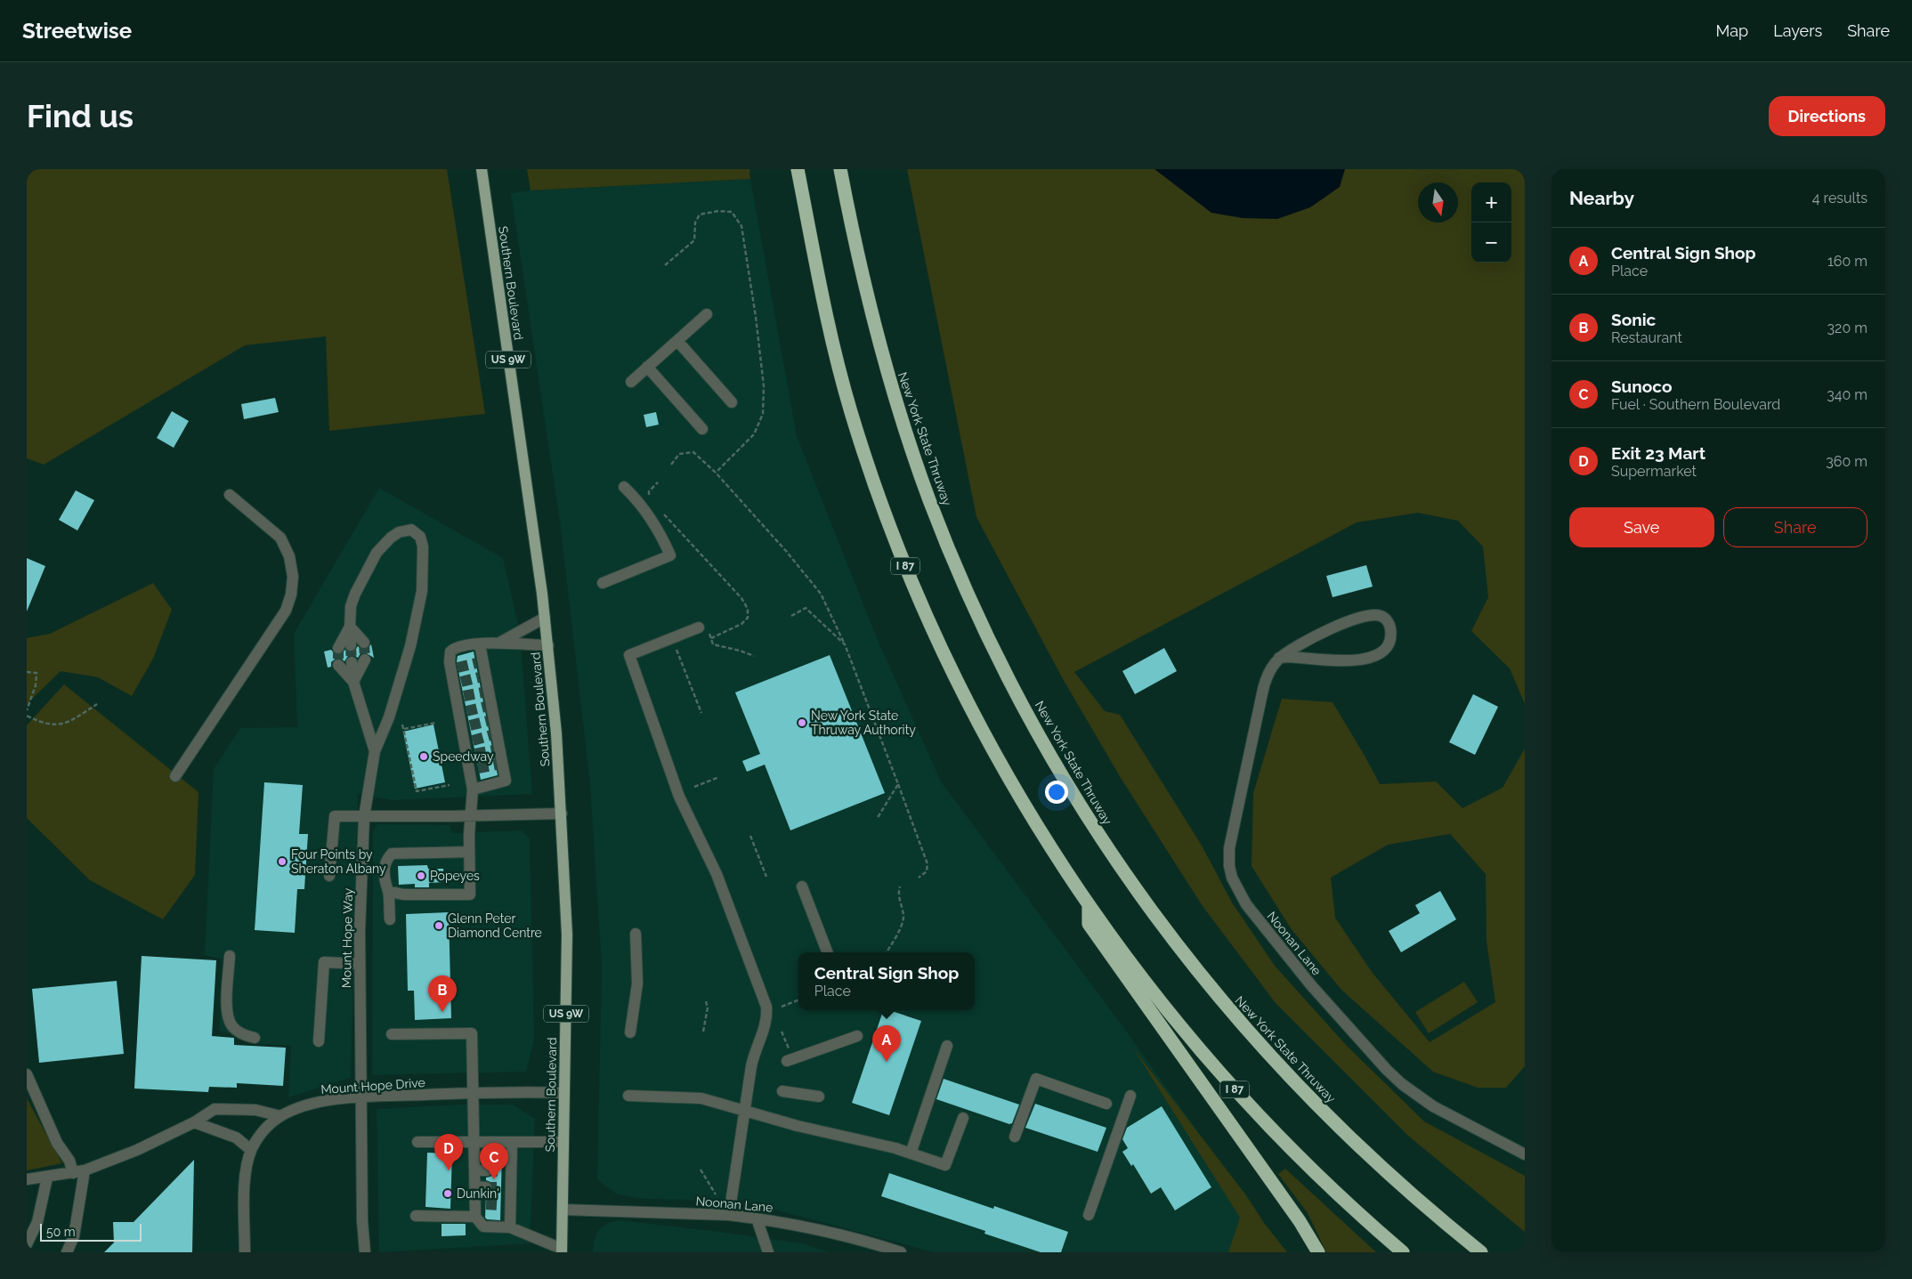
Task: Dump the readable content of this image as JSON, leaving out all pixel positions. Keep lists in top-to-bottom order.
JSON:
{
  "streets": {
    "highway": ["New York State Thruway", "I 87"],
    "main road": ["Southern Boulevard", "US 9W"],
    "street": ["Mount Hope Way", "Noonan Lane", "Mount Hope Drive"]
  },
  "crossings": [
    ["Southern Boulevard", "Noonan Lane"],
    ["Southern Boulevard", "Mount Hope Drive"],
    ["Mount Hope Way", "Mount Hope Drive"]
  ],
  "places": [
    "New York State Thruway Authority",
    "Speedway",
    "Four Points by Sheraton Albany",
    "Popeyes",
    "Glenn Peter Diamond Centre",
    "Dunkin'"
  ],
  "scale_bar": "50 m",
  "north": "bottom",
  "page": {
    "header": "Streetwise",
    "nav": ["Map", "Layers", "Share"],
    "buttons": [
      "Directions",
      ["Save", "Share"]
    ],
    "title": "Find us",
    "heading": ["Nearby", "4 results"],
    "map_buttons": ["+", "−"],
    "list": [
      {
        "mark": "A",
        "name": "Central Sign Shop",
        "note": "Place",
        "value": "160 m"
      },
      {
        "mark": "B",
        "name": "Sonic",
        "note": "Restaurant",
        "value": "320 m"
      },
      {
        "mark": "C",
        "name": "Sunoco",
        "note": "Fuel · Southern Boulevard",
        "value": "340 m"
      },
      {
        "mark": "D",
        "name": "Exit 23 Mart",
        "note": "Supermarket",
        "value": "360 m"
      }
    ],
    "popup": ["Central Sign Shop", "Place"],
    "pins": [
      "B",
      "A",
      "D",
      "C"
    ],
    "scale": "50 m"
  }
}
